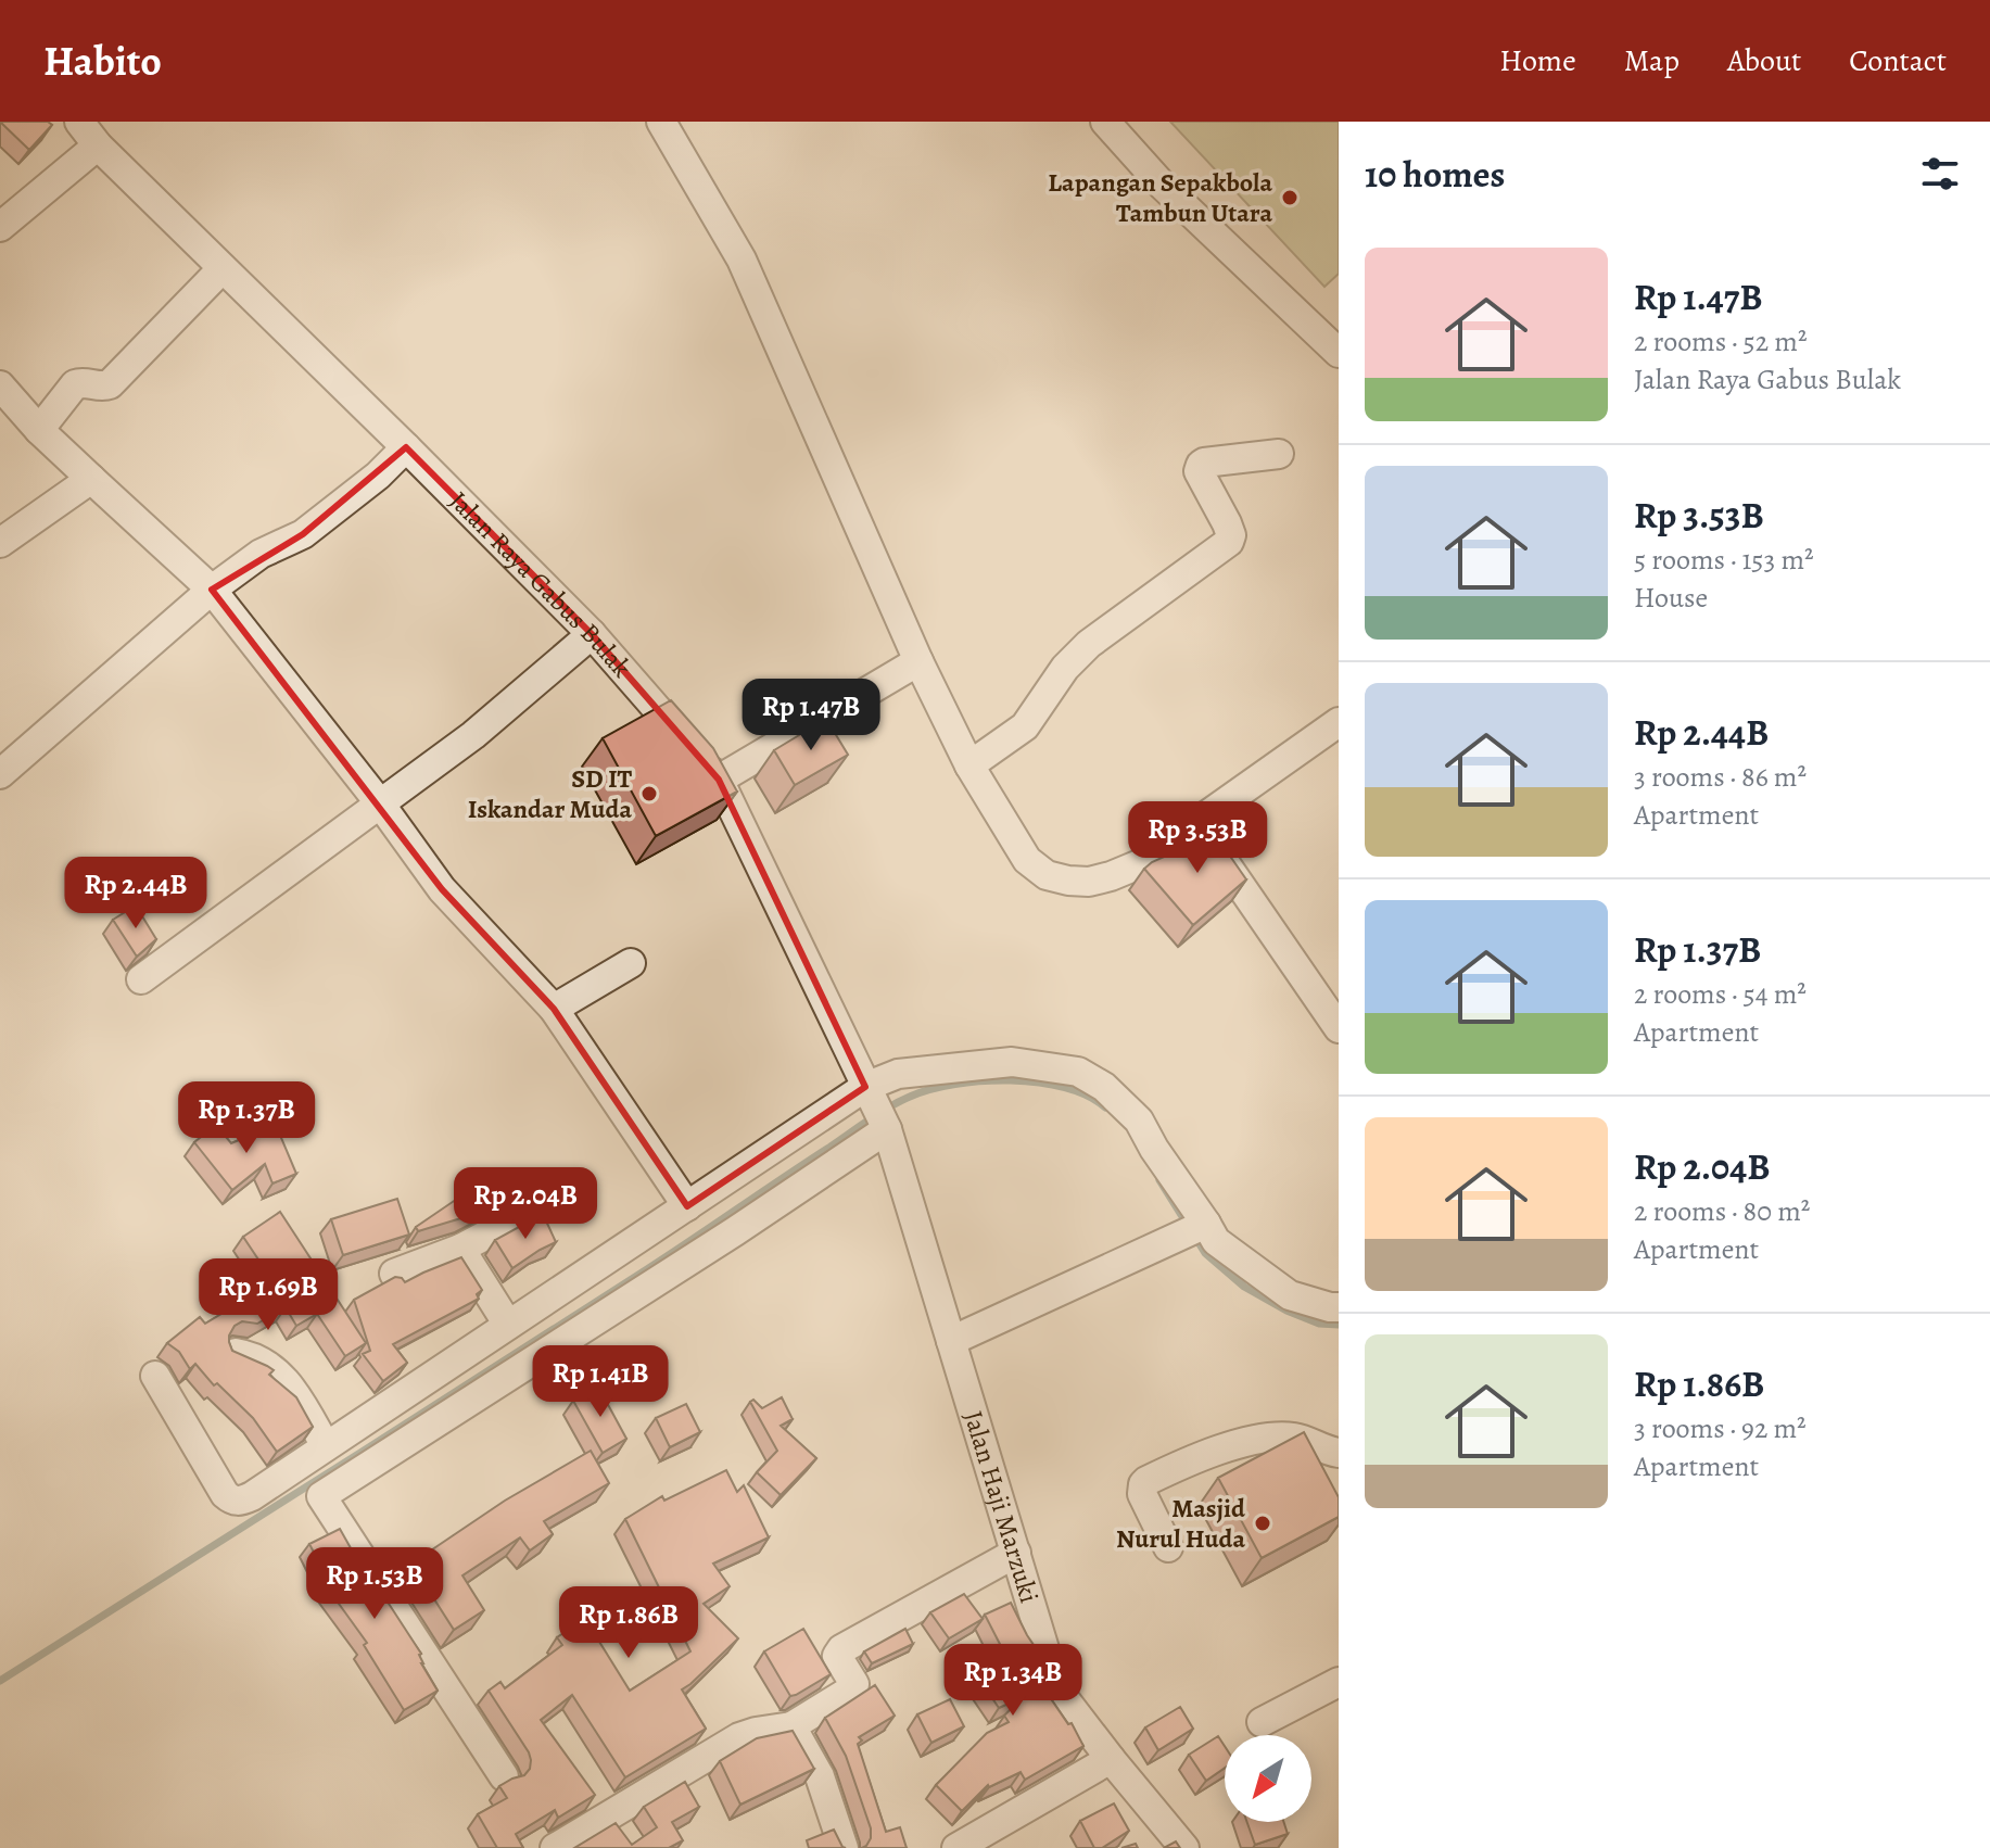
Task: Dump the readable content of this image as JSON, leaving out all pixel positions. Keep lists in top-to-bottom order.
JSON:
{
  "streets": {
    "street": ["Jalan Raya Gabus Bulak", "Jalan Haji Marzuki"]
  },
  "crossings": [
    ["Jalan Raya Gabus Bulak", "Jalan Haji Marzuki"]
  ],
  "places": ["Lapangan Sepakbola Tambun Utara", "SD IT Iskandar Muda", "Masjid Nurul Huda"],
  "north": "bottom left",
  "page": {
    "header": "Habito",
    "nav": [
      "Home",
      "Map",
      "About",
      "Contact"
    ],
    "heading": "10 homes",
    "list": [
      {
        "name": "Rp 1.47B",
        "note": "2 rooms · 52 m² · Jalan Raya Gabus Bulak"
      },
      {
        "name": "Rp 3.53B",
        "note": "5 rooms · 153 m² · House"
      },
      {
        "name": "Rp 2.44B",
        "note": "3 rooms · 86 m² · Apartment"
      },
      {
        "name": "Rp 1.37B",
        "note": "2 rooms · 54 m² · Apartment"
      },
      {
        "name": "Rp 2.04B",
        "note": "2 rooms · 80 m² · Apartment"
      },
      {
        "name": "Rp 1.86B",
        "note": "3 rooms · 92 m² · Apartment"
      }
    ],
    "price": [
      "Rp 1.47B",
      "Rp 3.53B",
      "Rp 2.44B",
      "Rp 1.37B",
      "Rp 2.04B",
      "Rp 1.69B",
      "Rp 1.41B",
      "Rp 1.53B",
      "Rp 1.86B",
      "Rp 1.34B"
    ]
  }
}
